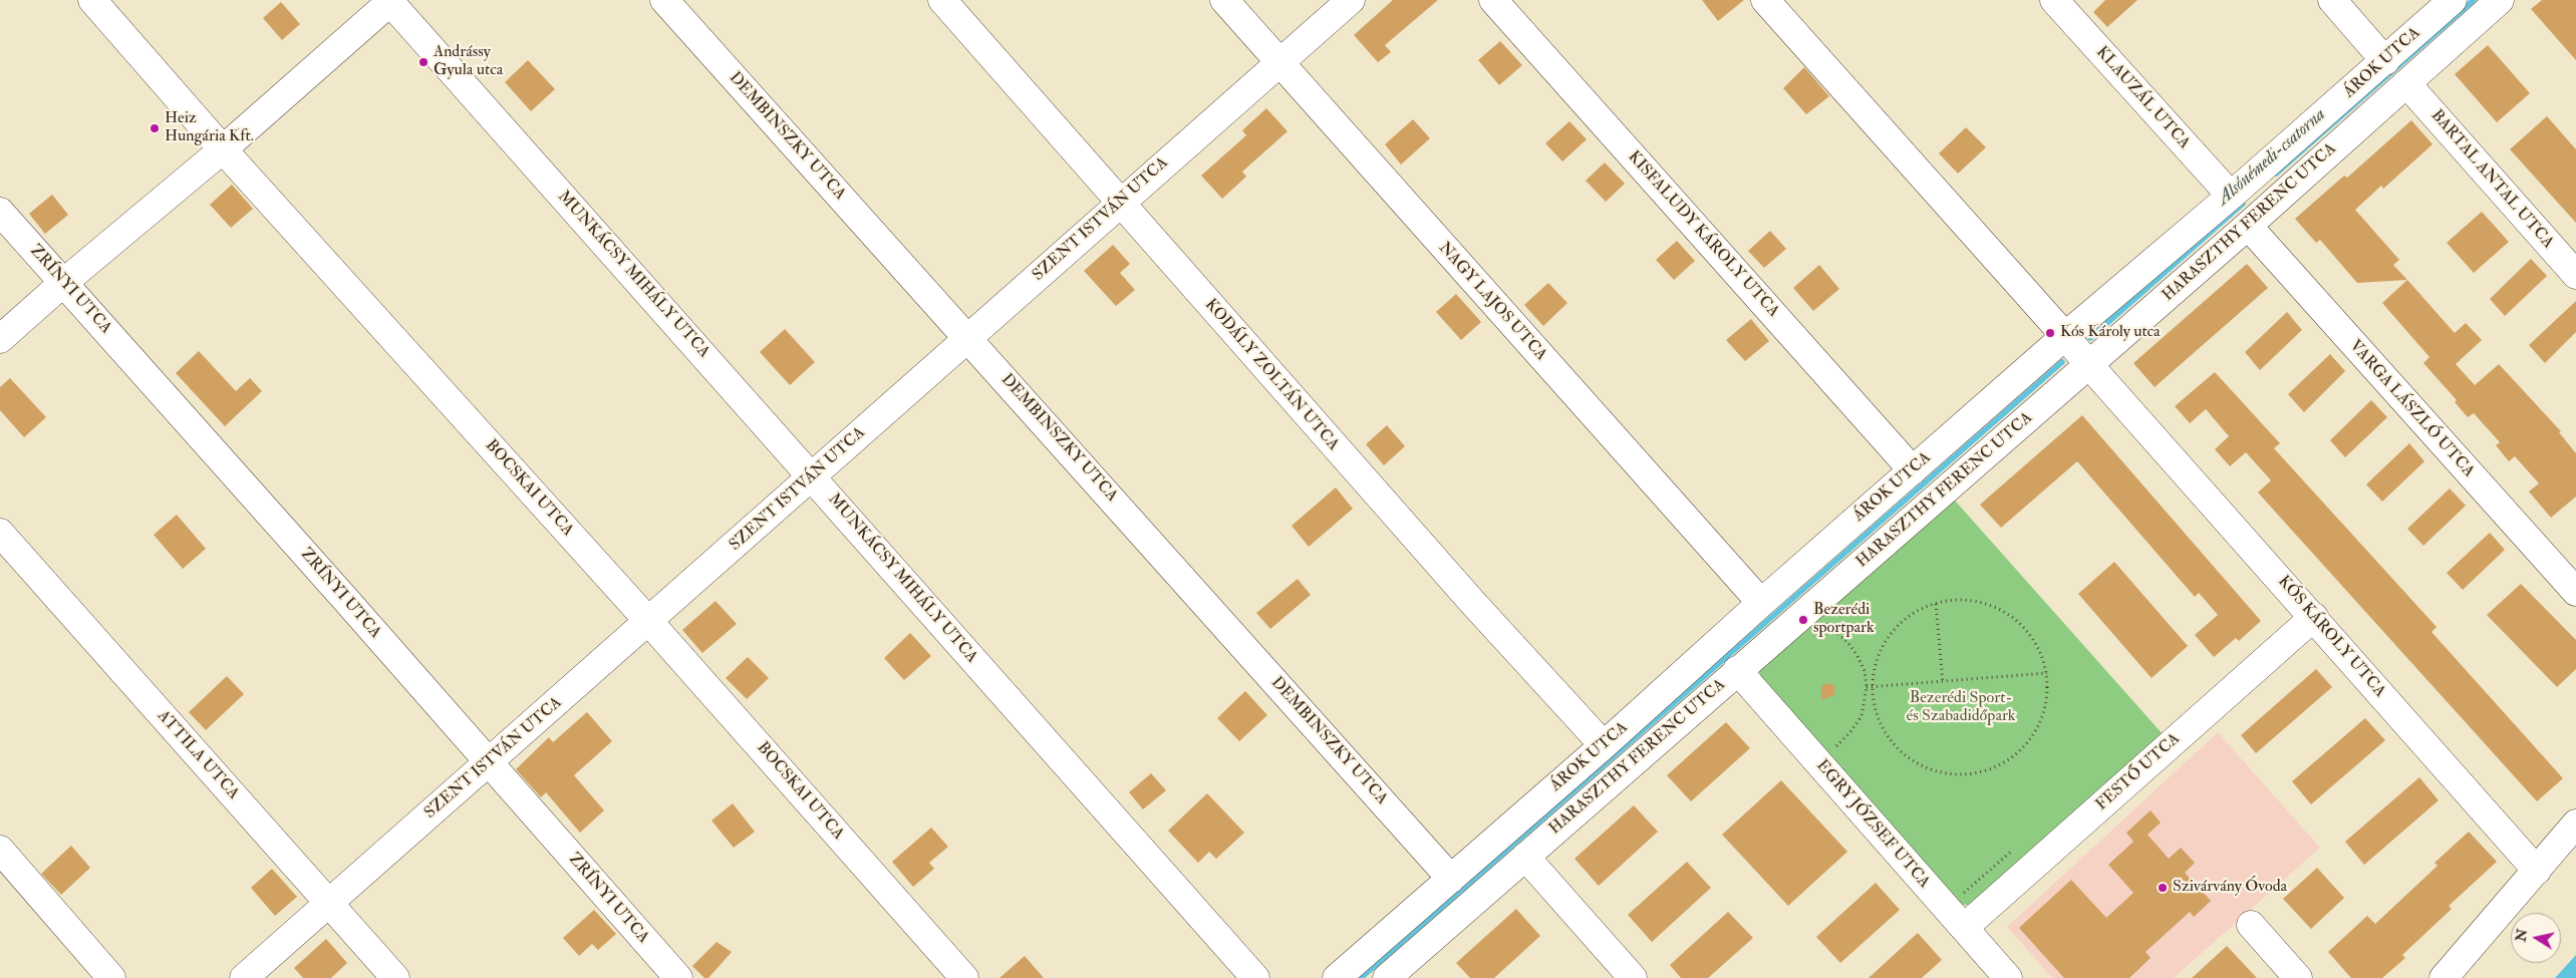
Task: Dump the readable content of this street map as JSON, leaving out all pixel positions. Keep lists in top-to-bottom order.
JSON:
{
  "streets": {
    "street": [
      "ÁROK UTCA",
      "KLAUZÁL UTCA",
      "DEMBINSZKY UTCA",
      "BARTAL ANTAL UTCA",
      "SZENT ISTVÁN UTCA",
      "HARASZTHY FERENC UTCA",
      "KISFALUDY KÁROLY UTCA",
      "MUNKÁCSY MIHÁLY UTCA",
      "ZRÍNYI UTCA",
      "NAGY LAJOS UTCA",
      "KODÁLY ZOLTÁN UTCA",
      "VARGA LÁSZLÓ UTCA",
      "BOCSKAI UTCA",
      "KÓS KÁROLY UTCA",
      "ATTILA UTCA",
      "FESTŐ UTCA",
      "EGRY JÓZSEF UTCA"
    ]
  },
  "crossings": [
    ["ÁROK UTCA", "KLAUZÁL UTCA"],
    ["ÁROK UTCA", "DEMBINSZKY UTCA"],
    ["ÁROK UTCA", "KISFALUDY KÁROLY UTCA"],
    ["ÁROK UTCA", "NAGY LAJOS UTCA"],
    ["ÁROK UTCA", "KODÁLY ZOLTÁN UTCA"],
    ["ÁROK UTCA", "KÓS KÁROLY UTCA"],
    ["DEMBINSZKY UTCA", "SZENT ISTVÁN UTCA"],
    ["BARTAL ANTAL UTCA", "HARASZTHY FERENC UTCA"],
    ["SZENT ISTVÁN UTCA", "MUNKÁCSY MIHÁLY UTCA"],
    ["SZENT ISTVÁN UTCA", "ZRÍNYI UTCA"],
    ["SZENT ISTVÁN UTCA", "NAGY LAJOS UTCA"],
    ["SZENT ISTVÁN UTCA", "KODÁLY ZOLTÁN UTCA"],
    ["SZENT ISTVÁN UTCA", "BOCSKAI UTCA"],
    ["SZENT ISTVÁN UTCA", "ATTILA UTCA"],
    ["HARASZTHY FERENC UTCA", "VARGA LÁSZLÓ UTCA"],
    ["HARASZTHY FERENC UTCA", "KÓS KÁROLY UTCA"],
    ["HARASZTHY FERENC UTCA", "EGRY JÓZSEF UTCA"],
    ["KÓS KÁROLY UTCA", "FESTŐ UTCA"],
    ["FESTŐ UTCA", "EGRY JÓZSEF UTCA"]
  ],
  "water": ["Alsónémedi-csatorna"],
  "parks": ["Bezerédi Sport- és Szabadidőpark"],
  "places": [
    "Andrássy Gyula utca",
    "Heiz Hungária Kft.",
    "Kós Károly utca",
    "Bezerédi sportpark",
    "Szivárvány Óvoda"
  ],
  "north": "left"
}
